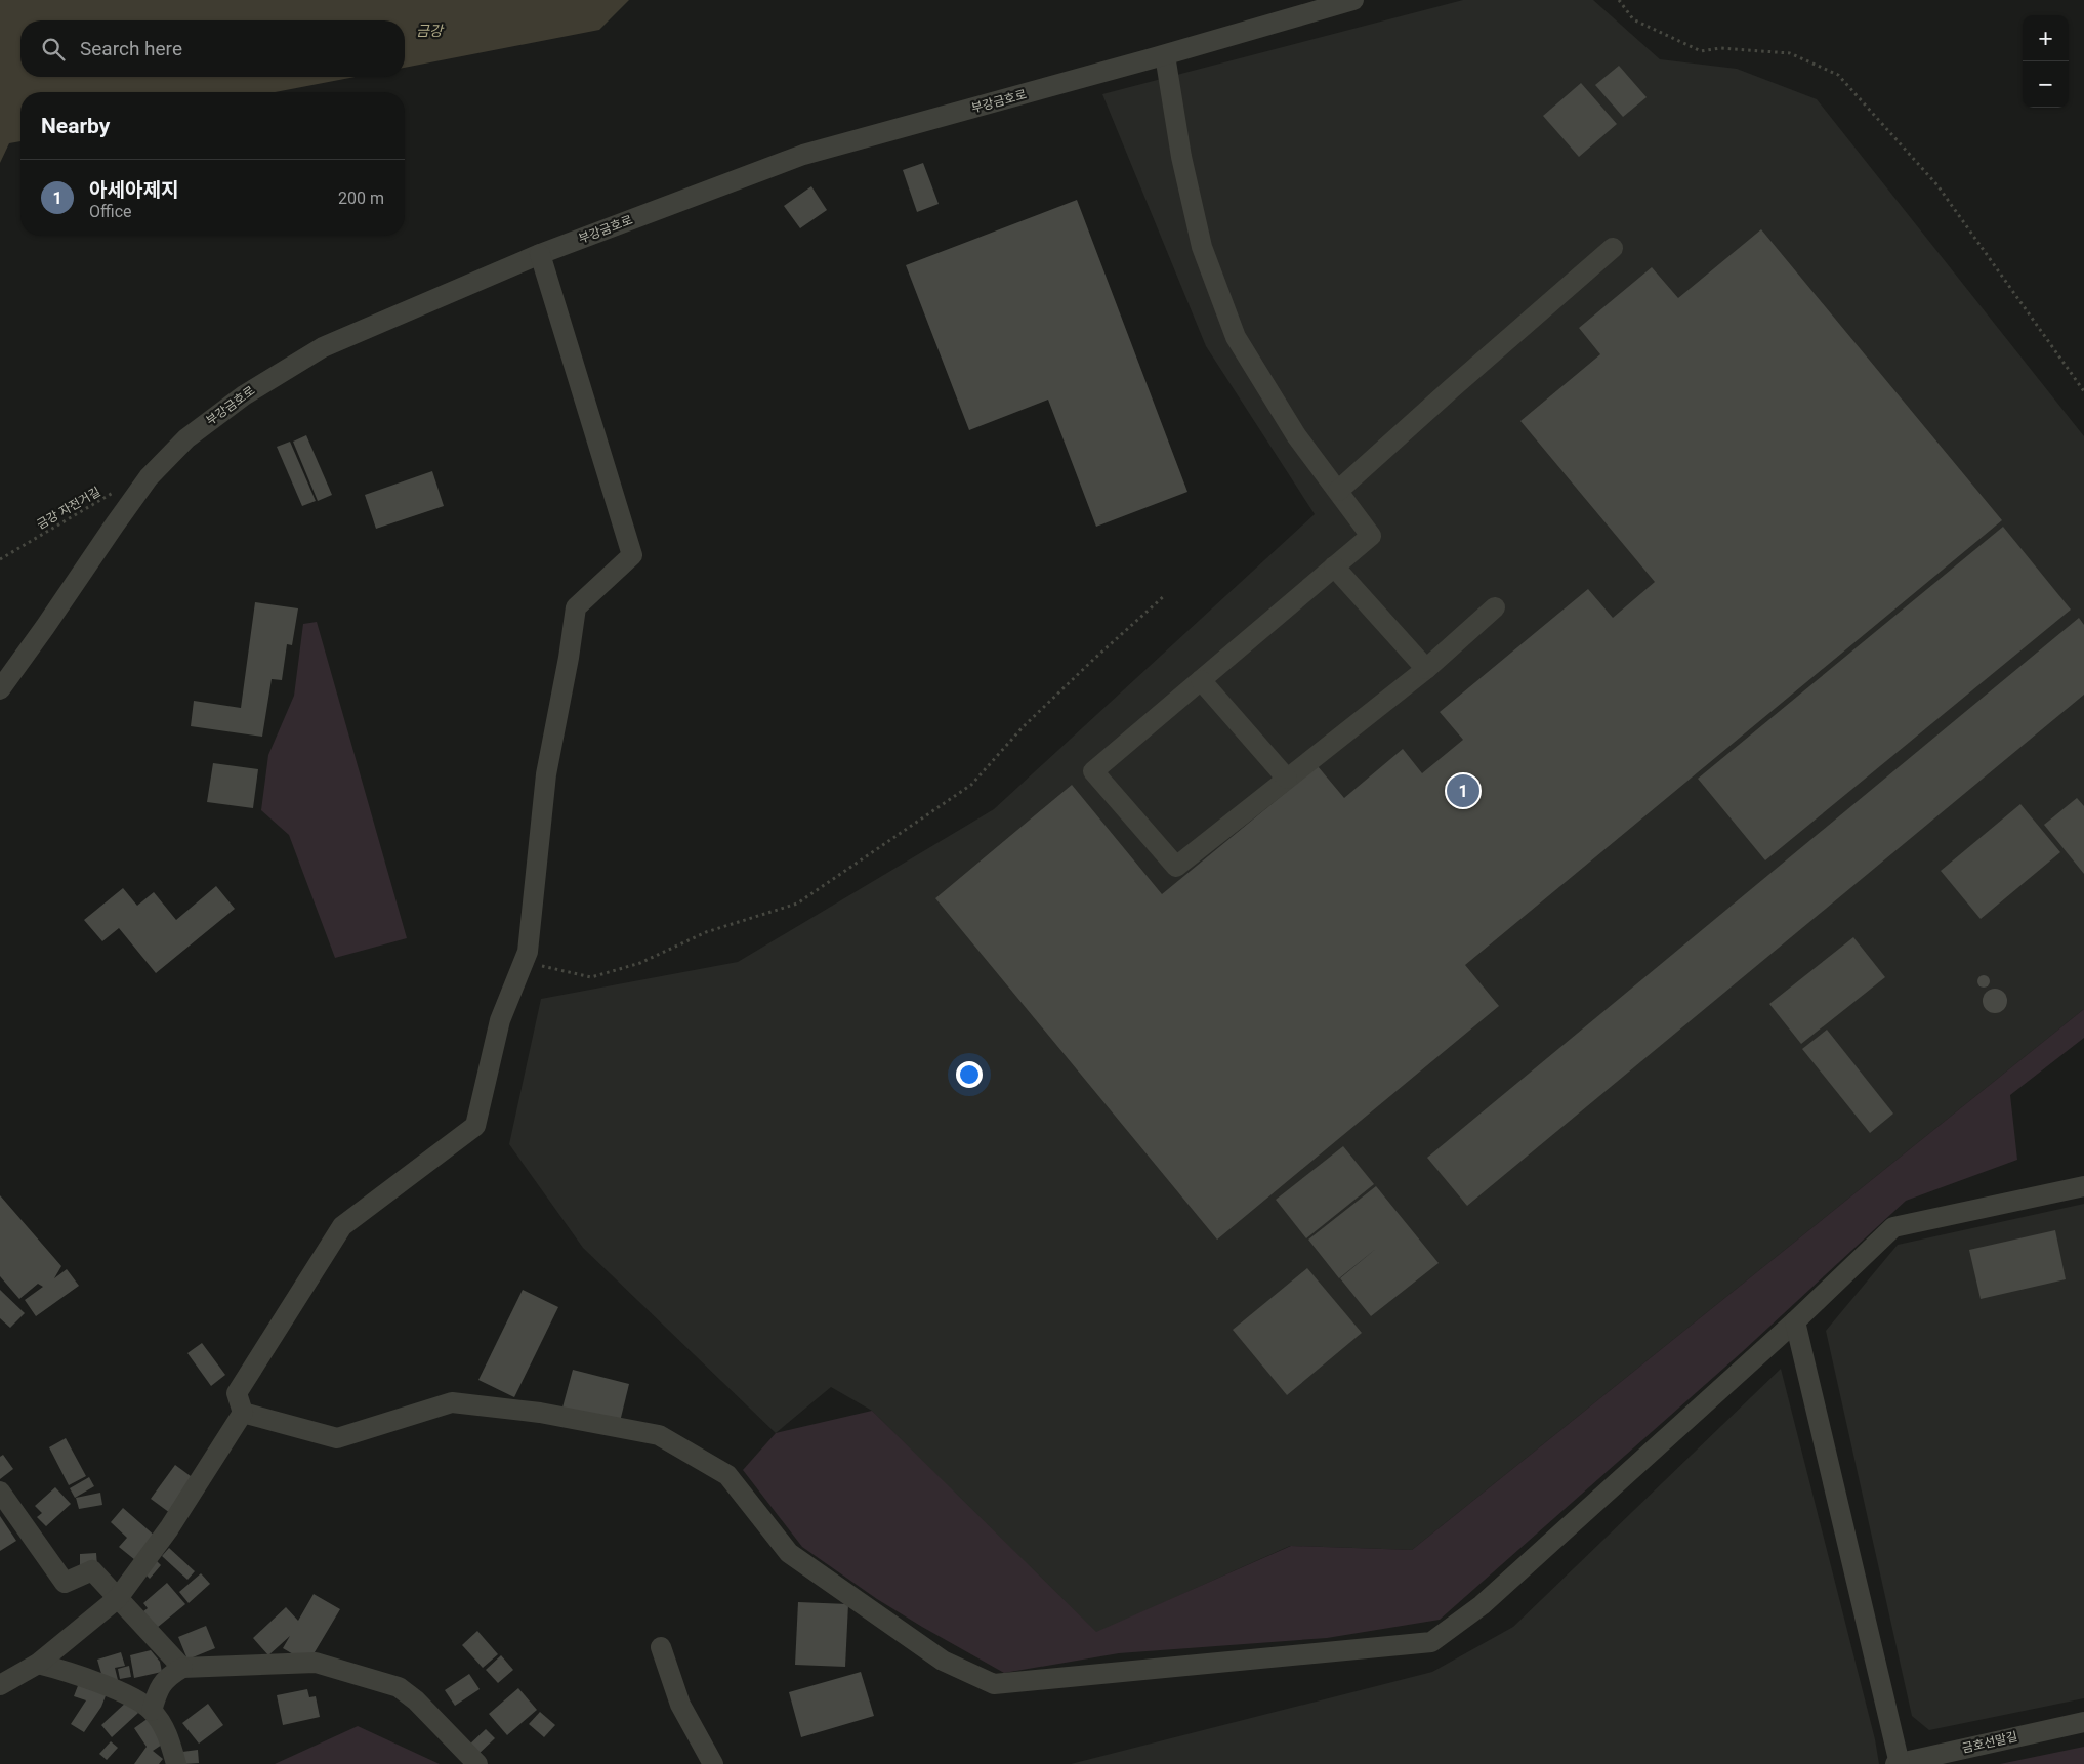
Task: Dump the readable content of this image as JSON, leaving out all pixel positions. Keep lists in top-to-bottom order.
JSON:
{
  "streets": {
    "street": ["부강금호로", "금호선말길"],
    "path": ["금강 자전거길"]
  },
  "water": ["금강"],
  "page": {
    "map_buttons": ["+", "−"],
    "search": "Search here",
    "heading": "Nearby",
    "list": [
      {
        "mark": "1",
        "name": "아세아제지",
        "note": "Office",
        "value": "200 m"
      }
    ],
    "pins": "1"
  }
}
